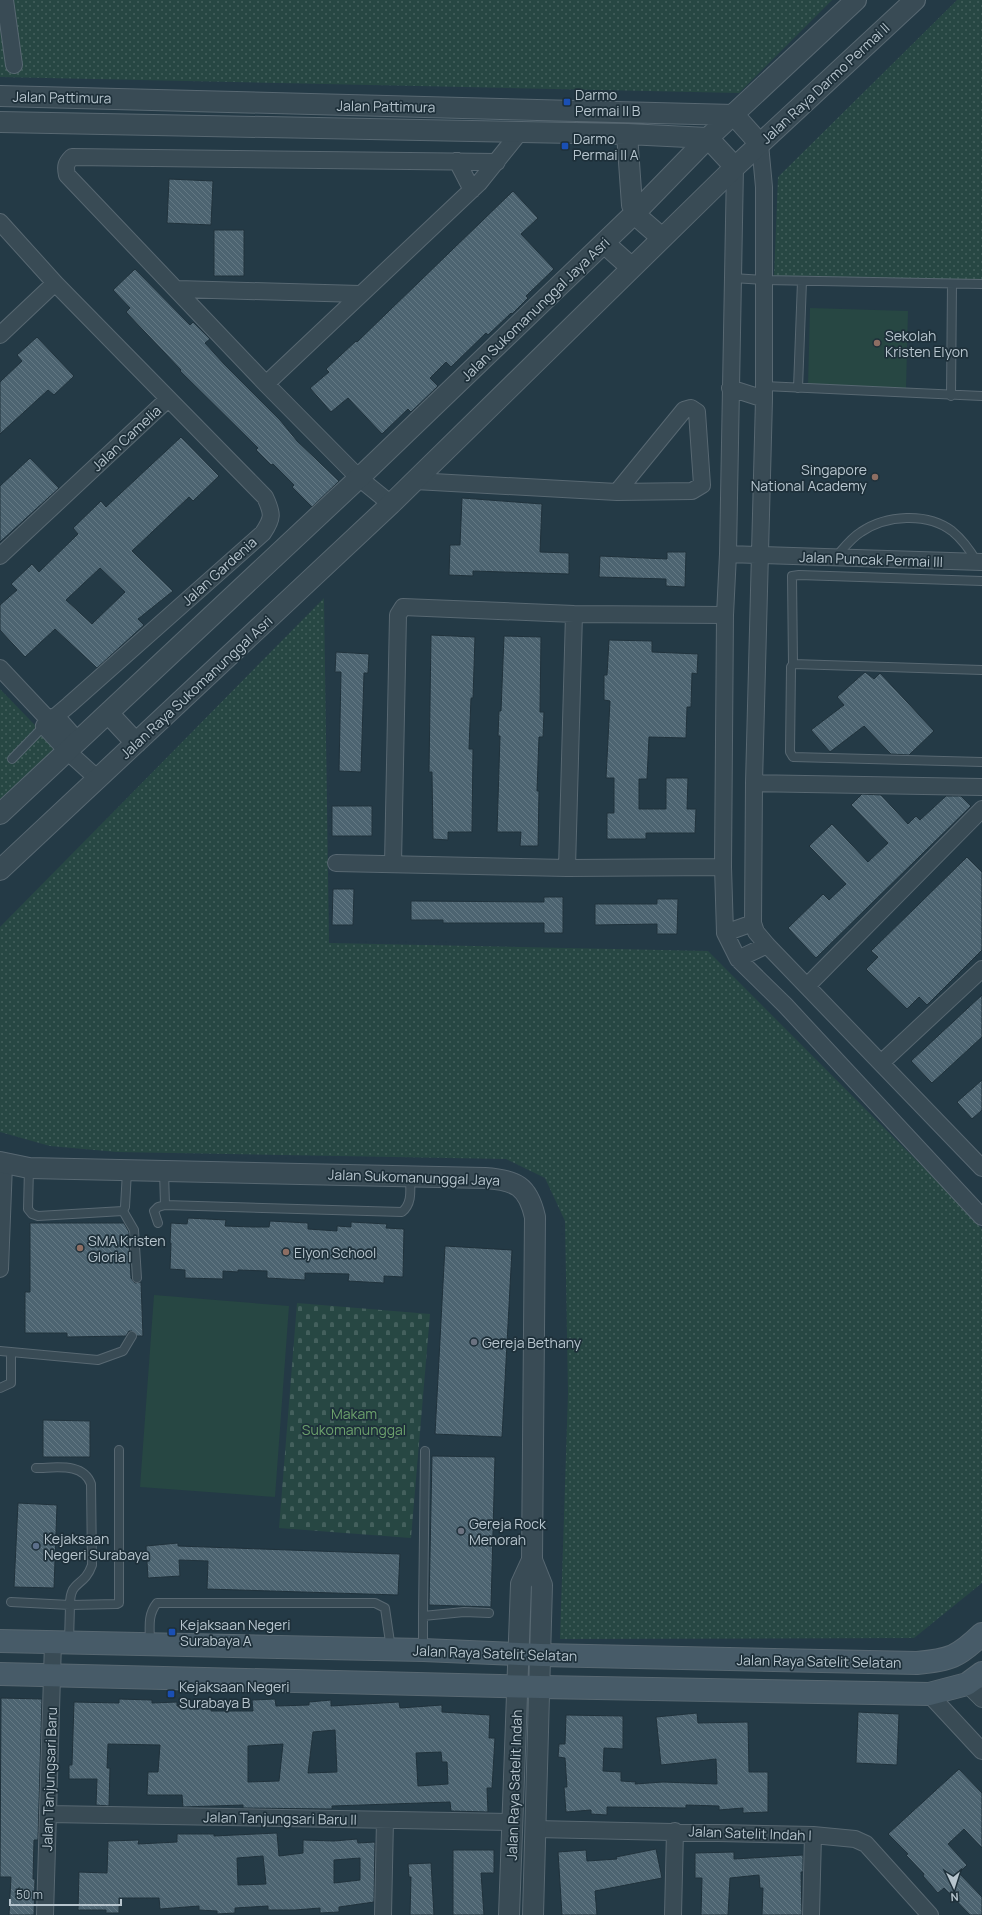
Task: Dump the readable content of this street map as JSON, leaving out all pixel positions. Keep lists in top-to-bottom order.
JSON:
{
  "streets": {
    "main road": ["Jalan Raya Satelit Selatan"],
    "street": [
      "Jalan Raya Darmo Permai II",
      "Jalan Pattimura",
      "Jalan Sukomanunggal Jaya Asri",
      "Jalan Camelia",
      "Jalan Puncak Permai III",
      "Jalan Gardenia",
      "Jalan Raya Sukomanunggal Asri",
      "Jalan Sukomanunggal Jaya",
      "Jalan Tanjungsari Baru",
      "Jalan Raya Satelit Indah",
      "Jalan Tanjungsari Baru II",
      "Jalan Satelit Indah I"
    ]
  },
  "crossings": [
    ["Jalan Pattimura", "Jalan Sukomanunggal Jaya Asri"],
    ["Jalan Camelia", "Jalan Gardenia"],
    ["Jalan Sukomanunggal Jaya", "Jalan Raya Satelit Selatan"],
    ["Jalan Sukomanunggal Jaya", "Jalan Raya Satelit Indah"],
    ["Jalan Raya Satelit Selatan", "Jalan Tanjungsari Baru"],
    ["Jalan Raya Satelit Selatan", "Jalan Raya Satelit Indah"],
    ["Jalan Tanjungsari Baru", "Jalan Tanjungsari Baru II"],
    ["Jalan Raya Satelit Indah", "Jalan Tanjungsari Baru II"],
    ["Jalan Raya Satelit Indah", "Jalan Satelit Indah I"]
  ],
  "parks": ["Makam Sukomanunggal"],
  "places": {
    "transit": [
      "Darmo Permai II B",
      "Darmo Permai II A",
      "Kejaksaan Negeri Surabaya A",
      "Kejaksaan Negeri Surabaya B"
    ],
    "other": [
      "Sekolah Kristen Elyon",
      "Singapore National Academy",
      "SMA Kristen Gloria I",
      "Elyon School",
      "Gereja Bethany",
      "Gereja Rock Menorah",
      "Kejaksaan Negeri Surabaya"
    ]
  },
  "scale_bar": "50 m",
  "north": "bottom"
}
